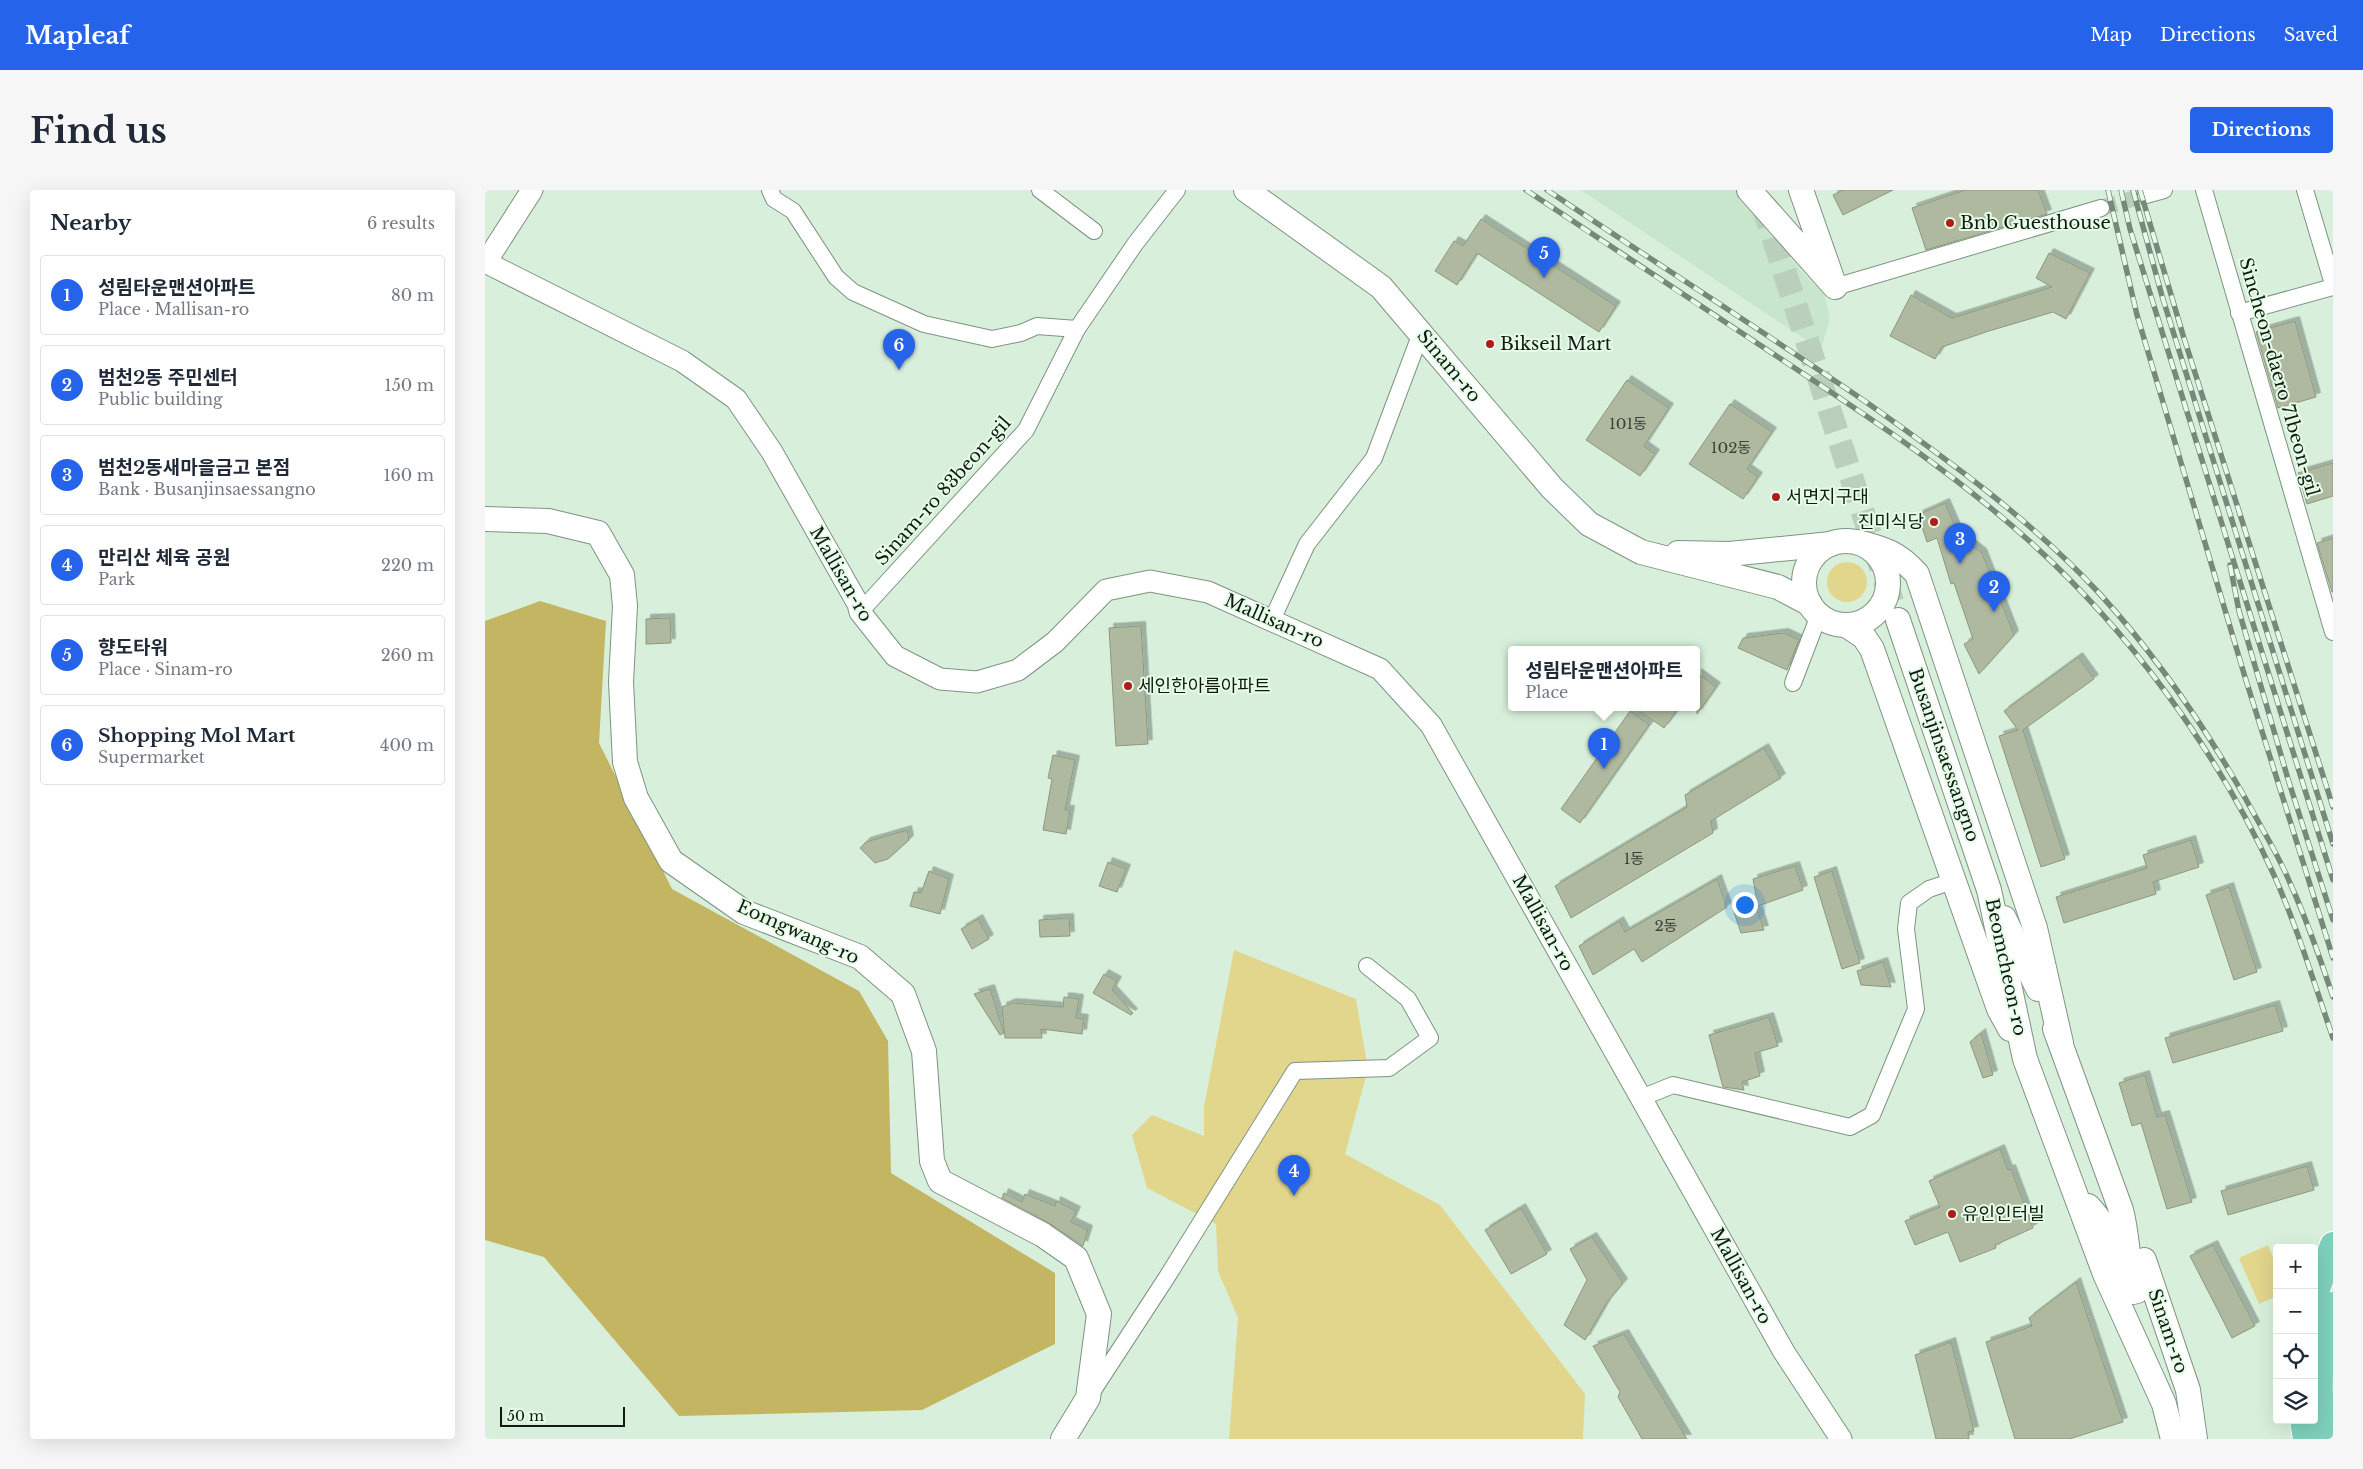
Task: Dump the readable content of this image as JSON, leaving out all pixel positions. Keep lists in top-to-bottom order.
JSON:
{
  "streets": {
    "main road": [
      "Sinam-ro",
      "Busanjinsaessangno",
      "Eomgwang-ro",
      "Beomcheon-ro"
    ],
    "street": ["Sincheon-daero 71beon-gil", "Sinam-ro 83beon-gil", "Mallisan-ro"]
  },
  "crossings": [
    ["Sinam-ro", "Beomcheon-ro"],
    ["Sinam-ro 83beon-gil", "Mallisan-ro"],
    ["Busanjinsaessangno", "Beomcheon-ro"]
  ],
  "places": [
    "Bnb Guesthouse",
    "Bikseil Mart",
    "서면지구대",
    "진미식당",
    "세인한아름아파트",
    "유인인터빌"
  ],
  "house_numbers": [
    "101동",
    "102동",
    "1동",
    "2동"
  ],
  "scale_bar": "50 m",
  "page": {
    "header": "Mapleaf",
    "nav": ["Map", "Directions", "Saved"],
    "buttons": "Directions",
    "title": "Find us",
    "heading": ["Nearby", "6 results"],
    "pins": [
      "5",
      "6",
      "3",
      "2",
      "1",
      "4"
    ],
    "list": [
      {
        "mark": "1",
        "name": "성림타운맨션아파트",
        "note": "Place · Mallisan-ro",
        "value": "80 m"
      },
      {
        "mark": "2",
        "name": "범천2동 주민센터",
        "note": "Public building",
        "value": "150 m"
      },
      {
        "mark": "3",
        "name": "범천2동새마을금고 본점",
        "note": "Bank · Busanjinsaessangno",
        "value": "160 m"
      },
      {
        "mark": "4",
        "name": "만리산 체육 공원",
        "note": "Park",
        "value": "220 m"
      },
      {
        "mark": "5",
        "name": "향도타워",
        "note": "Place · Sinam-ro",
        "value": "260 m"
      },
      {
        "mark": "6",
        "name": "Shopping Mol Mart",
        "note": "Supermarket",
        "value": "400 m"
      }
    ],
    "popup": ["성림타운맨션아파트", "Place"],
    "map_buttons": ["+", "−"],
    "scale": "50 m"
  }
}
